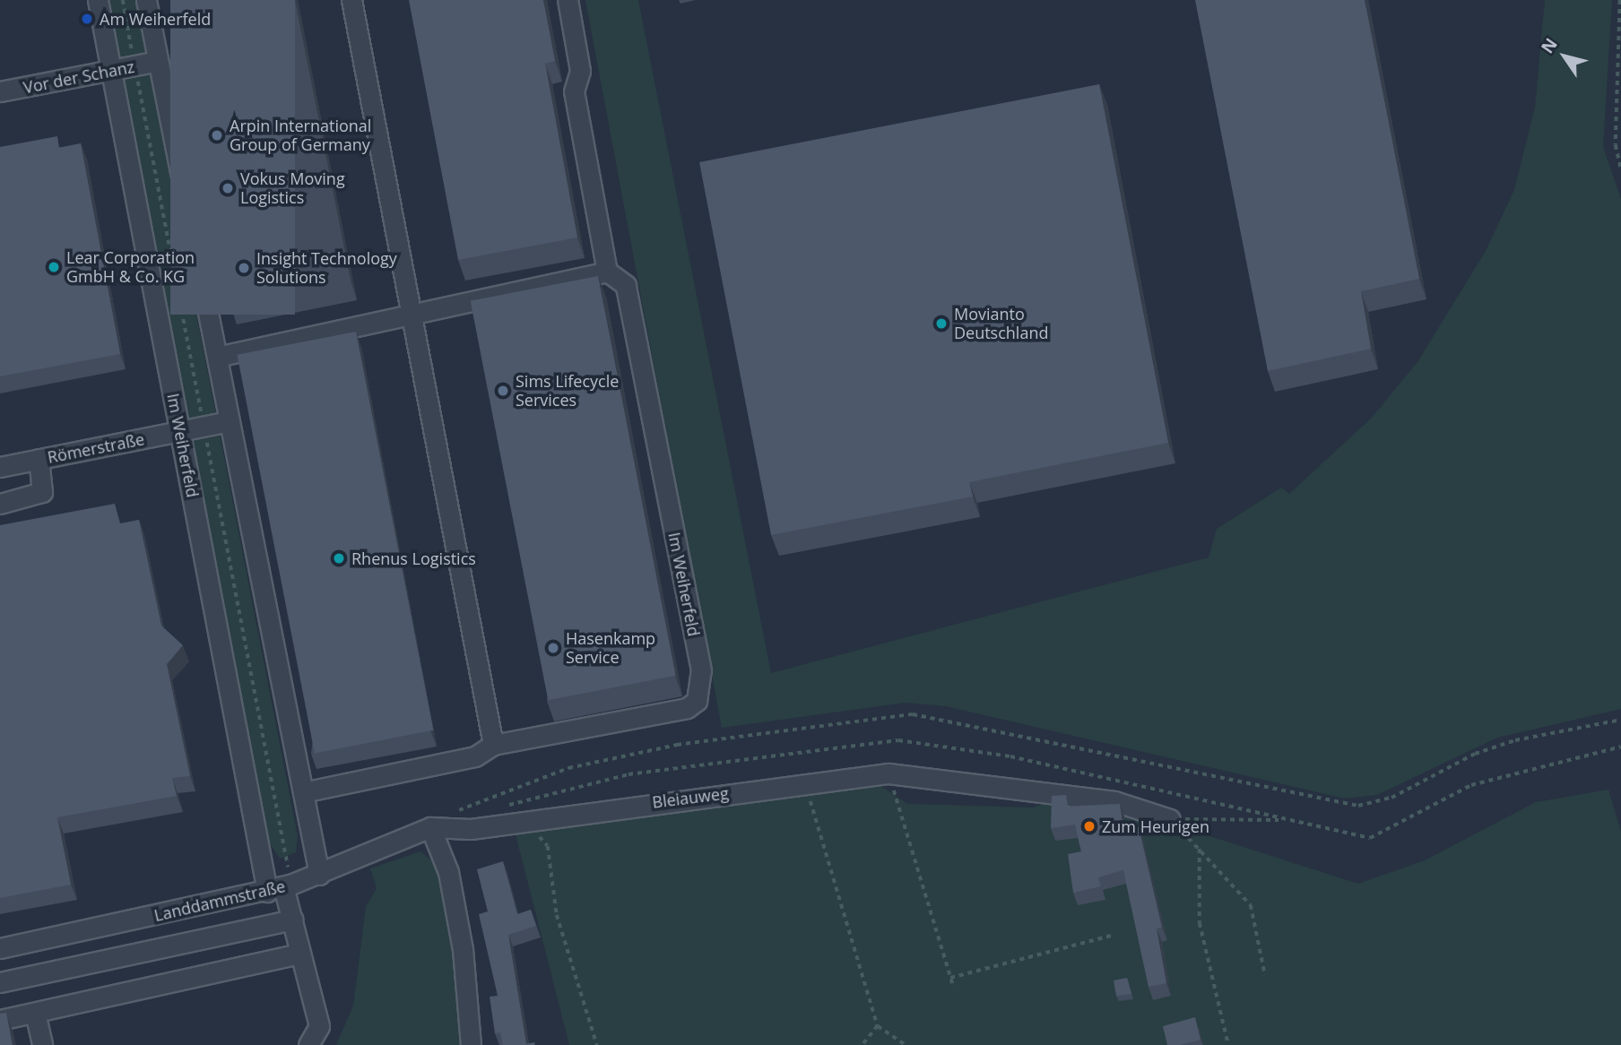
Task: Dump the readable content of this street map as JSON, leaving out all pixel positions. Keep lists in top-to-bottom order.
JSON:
{
  "streets": {
    "street": [
      "Vor der Schanz",
      "Im Weiherfeld",
      "Römerstraße",
      "Bleiauweg",
      "Landdammstraße"
    ]
  },
  "crossings": [
    ["Vor der Schanz", "Im Weiherfeld"],
    ["Im Weiherfeld", "Römerstraße"],
    ["Im Weiherfeld", "Landdammstraße"],
    ["Bleiauweg", "Landdammstraße"]
  ],
  "places": [
    "Am Weiherfeld",
    "Arpin International Group of Germany",
    "Vokus Moving Logistics",
    "Lear Corporation GmbH & Co. KG",
    "Insight Technology Solutions",
    "Movianto Deutschland",
    "Sims Lifecycle Services",
    "Rhenus Logistics",
    "Hasenkamp Service",
    "Zum Heurigen"
  ],
  "north": "top left"
}
